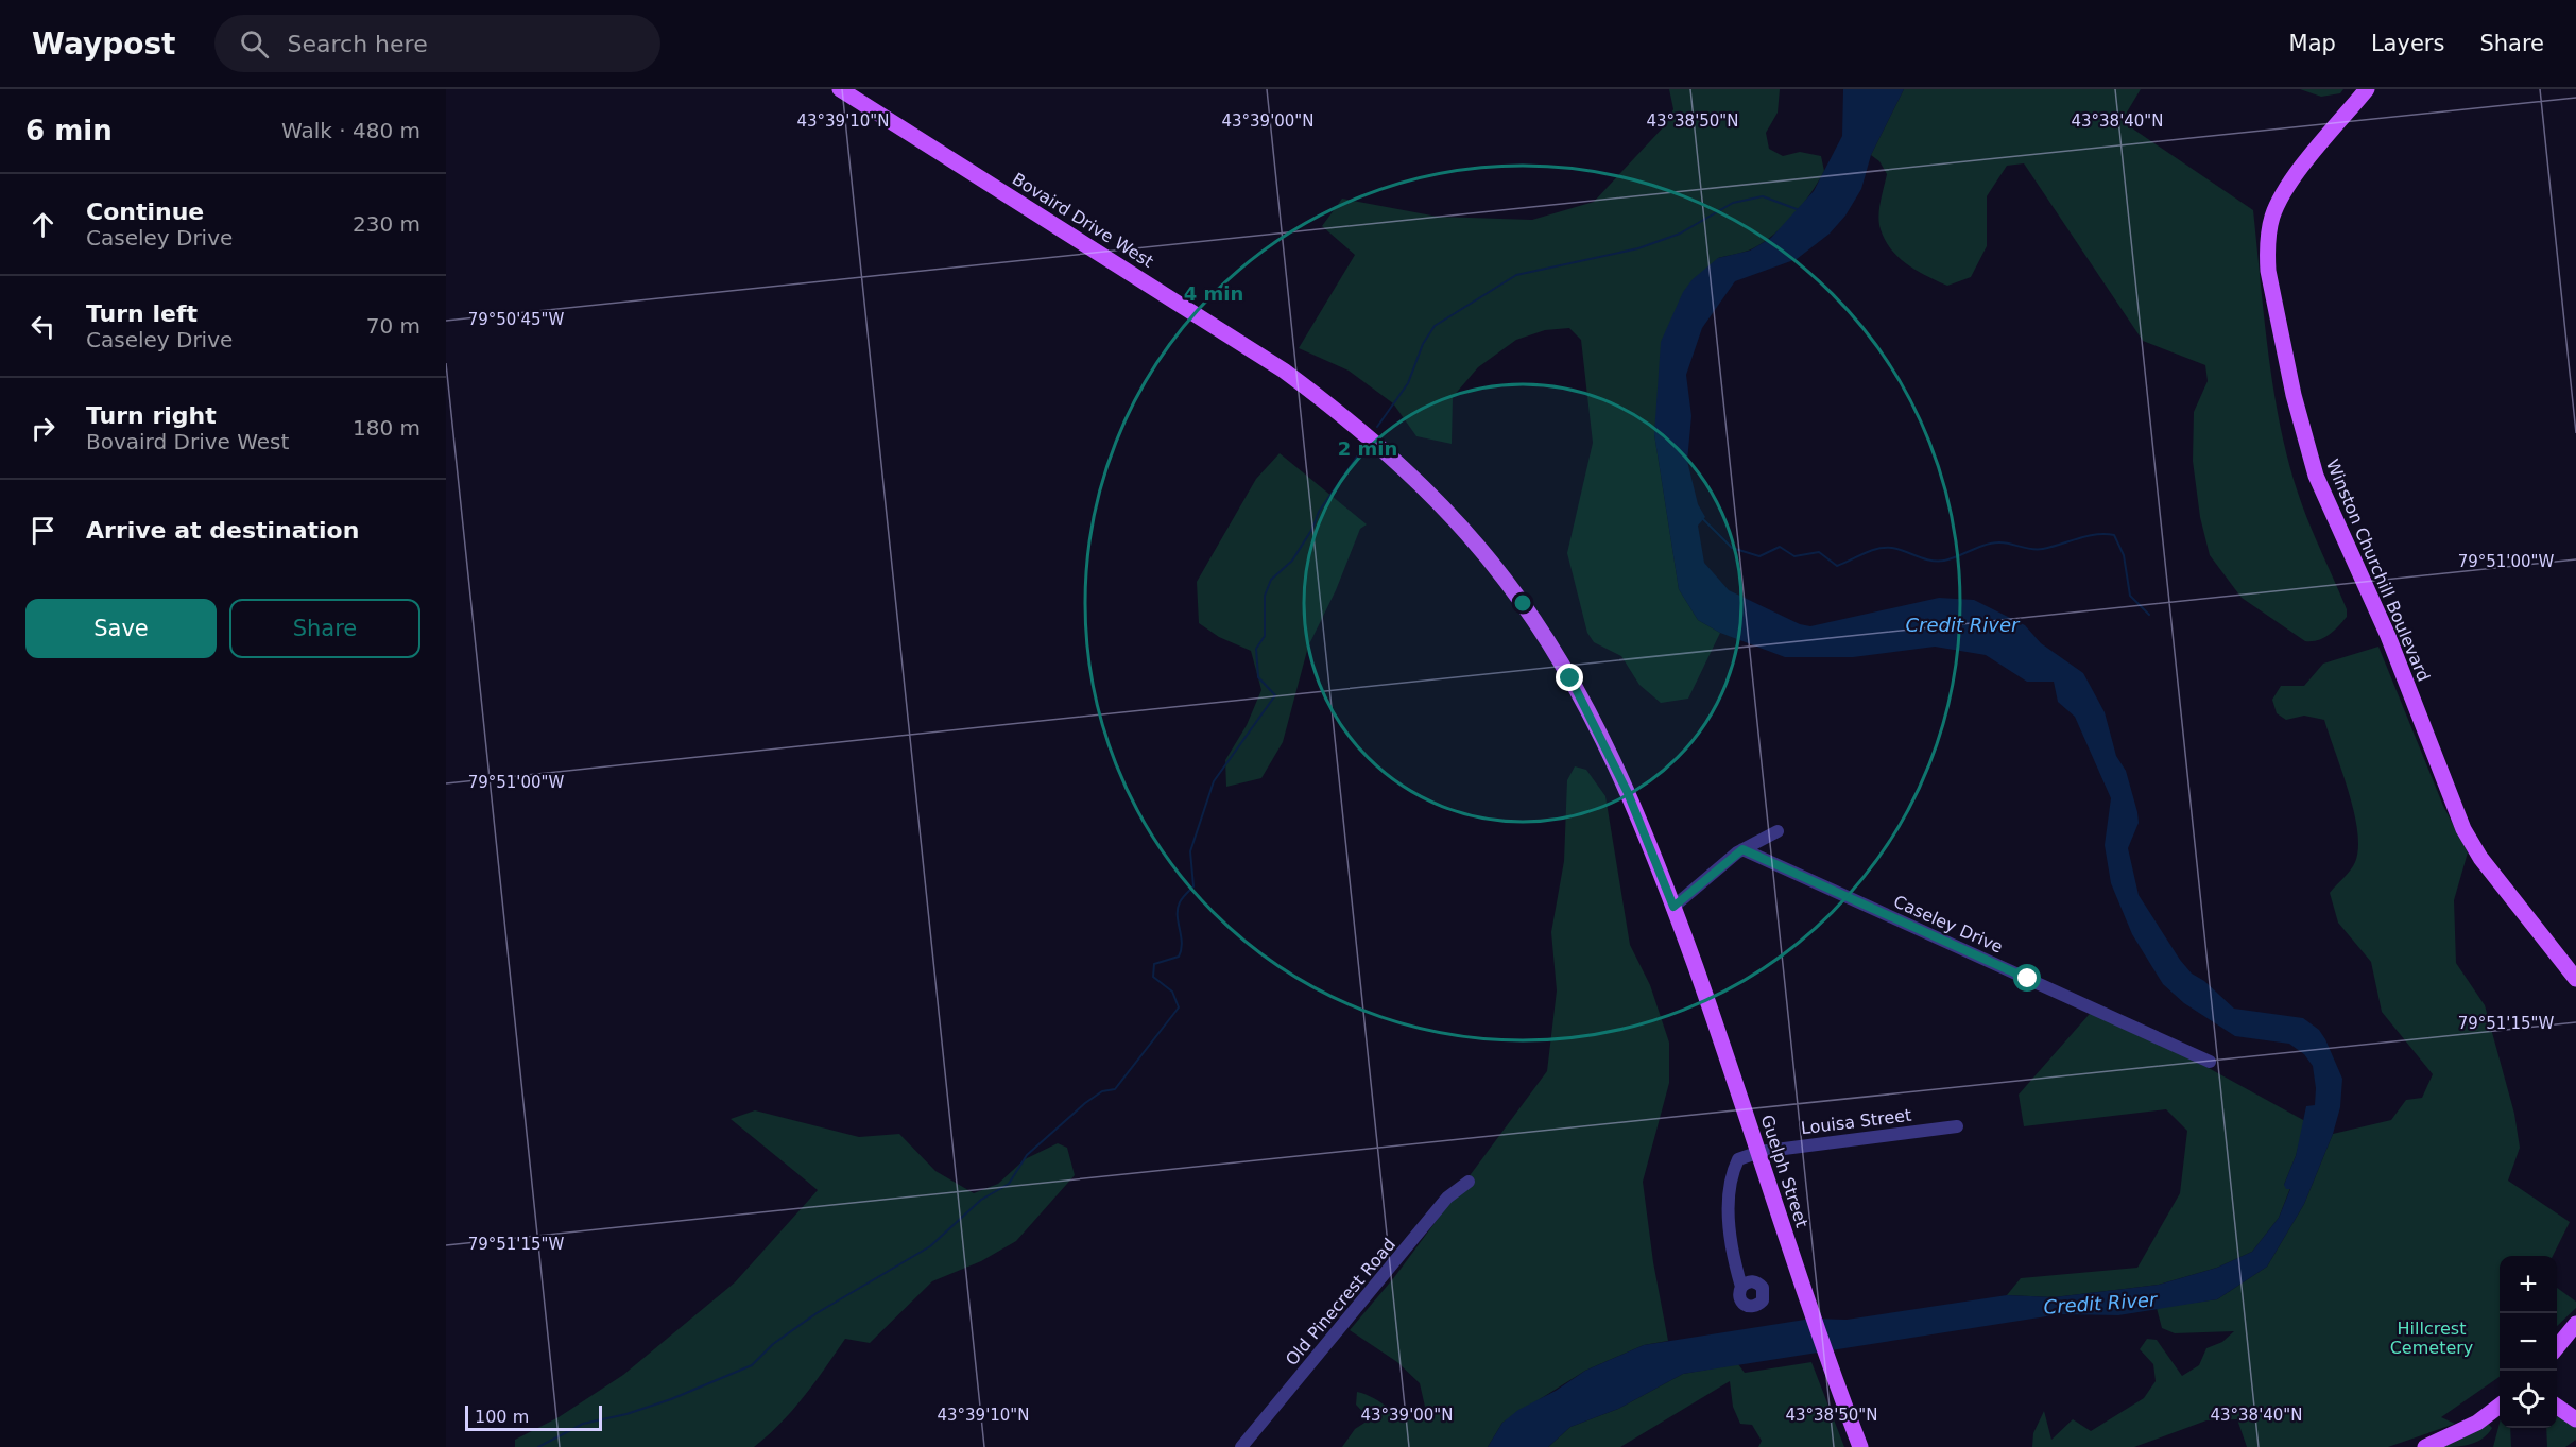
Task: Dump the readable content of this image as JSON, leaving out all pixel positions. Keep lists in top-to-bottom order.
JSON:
{
  "streets": {
    "main road": ["Bovaird Drive West", "Winston Churchill Boulevard", "Guelph Street"],
    "street": ["Caseley Drive", "Louisa Street", "Old Pinecrest Road"]
  },
  "crossings": [
    ["Bovaird Drive West", "Guelph Street"],
    ["Louisa Street", "Guelph Street"]
  ],
  "water": ["Credit River"],
  "parks": ["Hillcrest Cemetery"],
  "scale_bar": "100 m",
  "page": {
    "header": "Waypost",
    "search": "Search here",
    "nav": ["Map", "Layers", "Share"],
    "heading": ["6 min", "Walk · 480 m"],
    "list": [
      ["Continue", "Caseley Drive", "230 m"],
      ["Turn left", "Caseley Drive", "70 m"],
      ["Turn right", "Bovaird Drive West", "180 m"],
      "Arrive at destination"
    ],
    "buttons": ["Save", "Share"],
    "map_buttons": ["+", "−"],
    "scale": "100 m"
  },
  "coordinates": [
    "43°39'10\"N",
    "43°39'00\"N",
    "43°38'50\"N",
    "43°38'40\"N",
    "79°50'45\"W",
    "79°51'00\"W",
    "79°51'15\"W"
  ],
  "rings": ["4 min", "2 min"]
}
